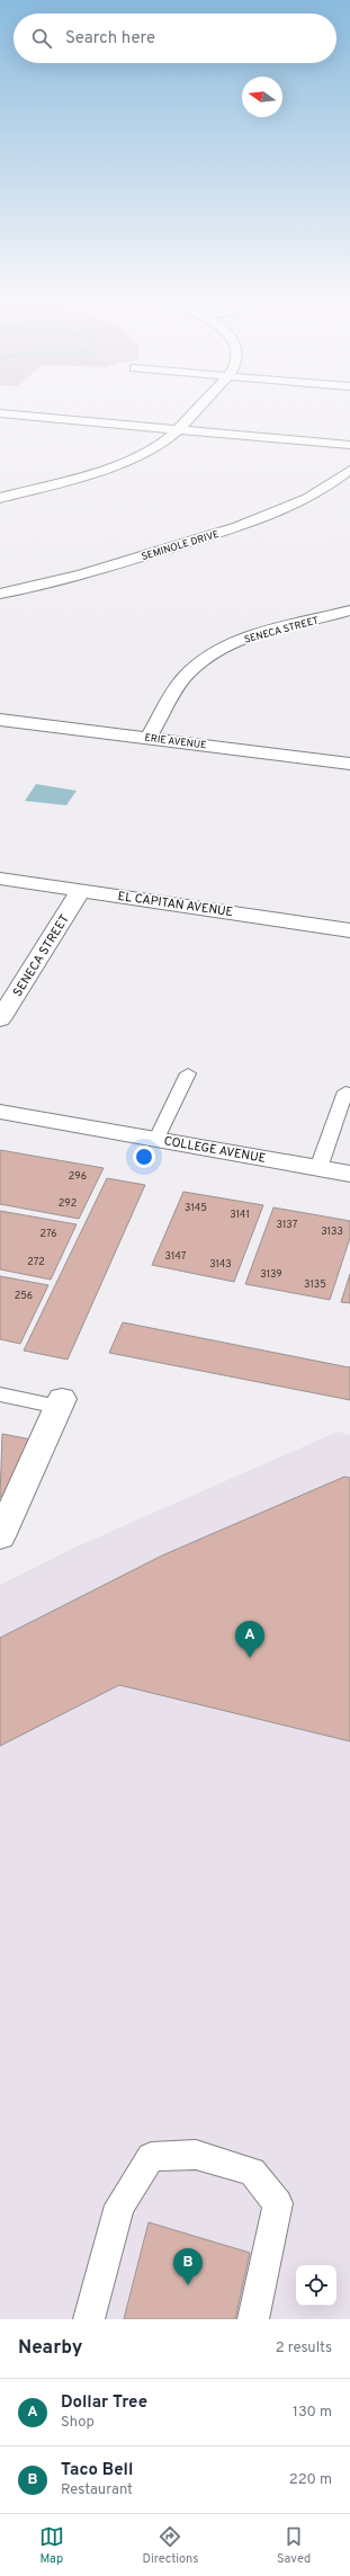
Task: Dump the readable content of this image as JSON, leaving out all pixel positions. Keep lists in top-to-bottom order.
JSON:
{
  "streets": {
    "street": [
      "SEMINOLE DRIVE",
      "SENECA STREET",
      "ERIE AVENUE",
      "EL CAPITAN AVENUE",
      "COLLEGE AVENUE"
    ]
  },
  "crossings": [
    ["SENECA STREET", "ERIE AVENUE"],
    ["SENECA STREET", "EL CAPITAN AVENUE"]
  ],
  "house_numbers": [
    "296",
    "292",
    "3145",
    "3141",
    "3137",
    "3133",
    "276",
    "3147",
    "272",
    "3143",
    "3139",
    "3135",
    "256"
  ],
  "north": "left",
  "page": {
    "search": "Search here",
    "pins": ["A", "B"],
    "heading": ["Nearby", "2 results"],
    "list": [
      {
        "mark": "A",
        "name": "Dollar Tree",
        "note": "Shop",
        "value": "130 m"
      },
      {
        "mark": "B",
        "name": "Taco Bell",
        "note": "Restaurant",
        "value": "220 m"
      }
    ],
    "nav": ["Map", "Directions", "Saved"]
  }
}
